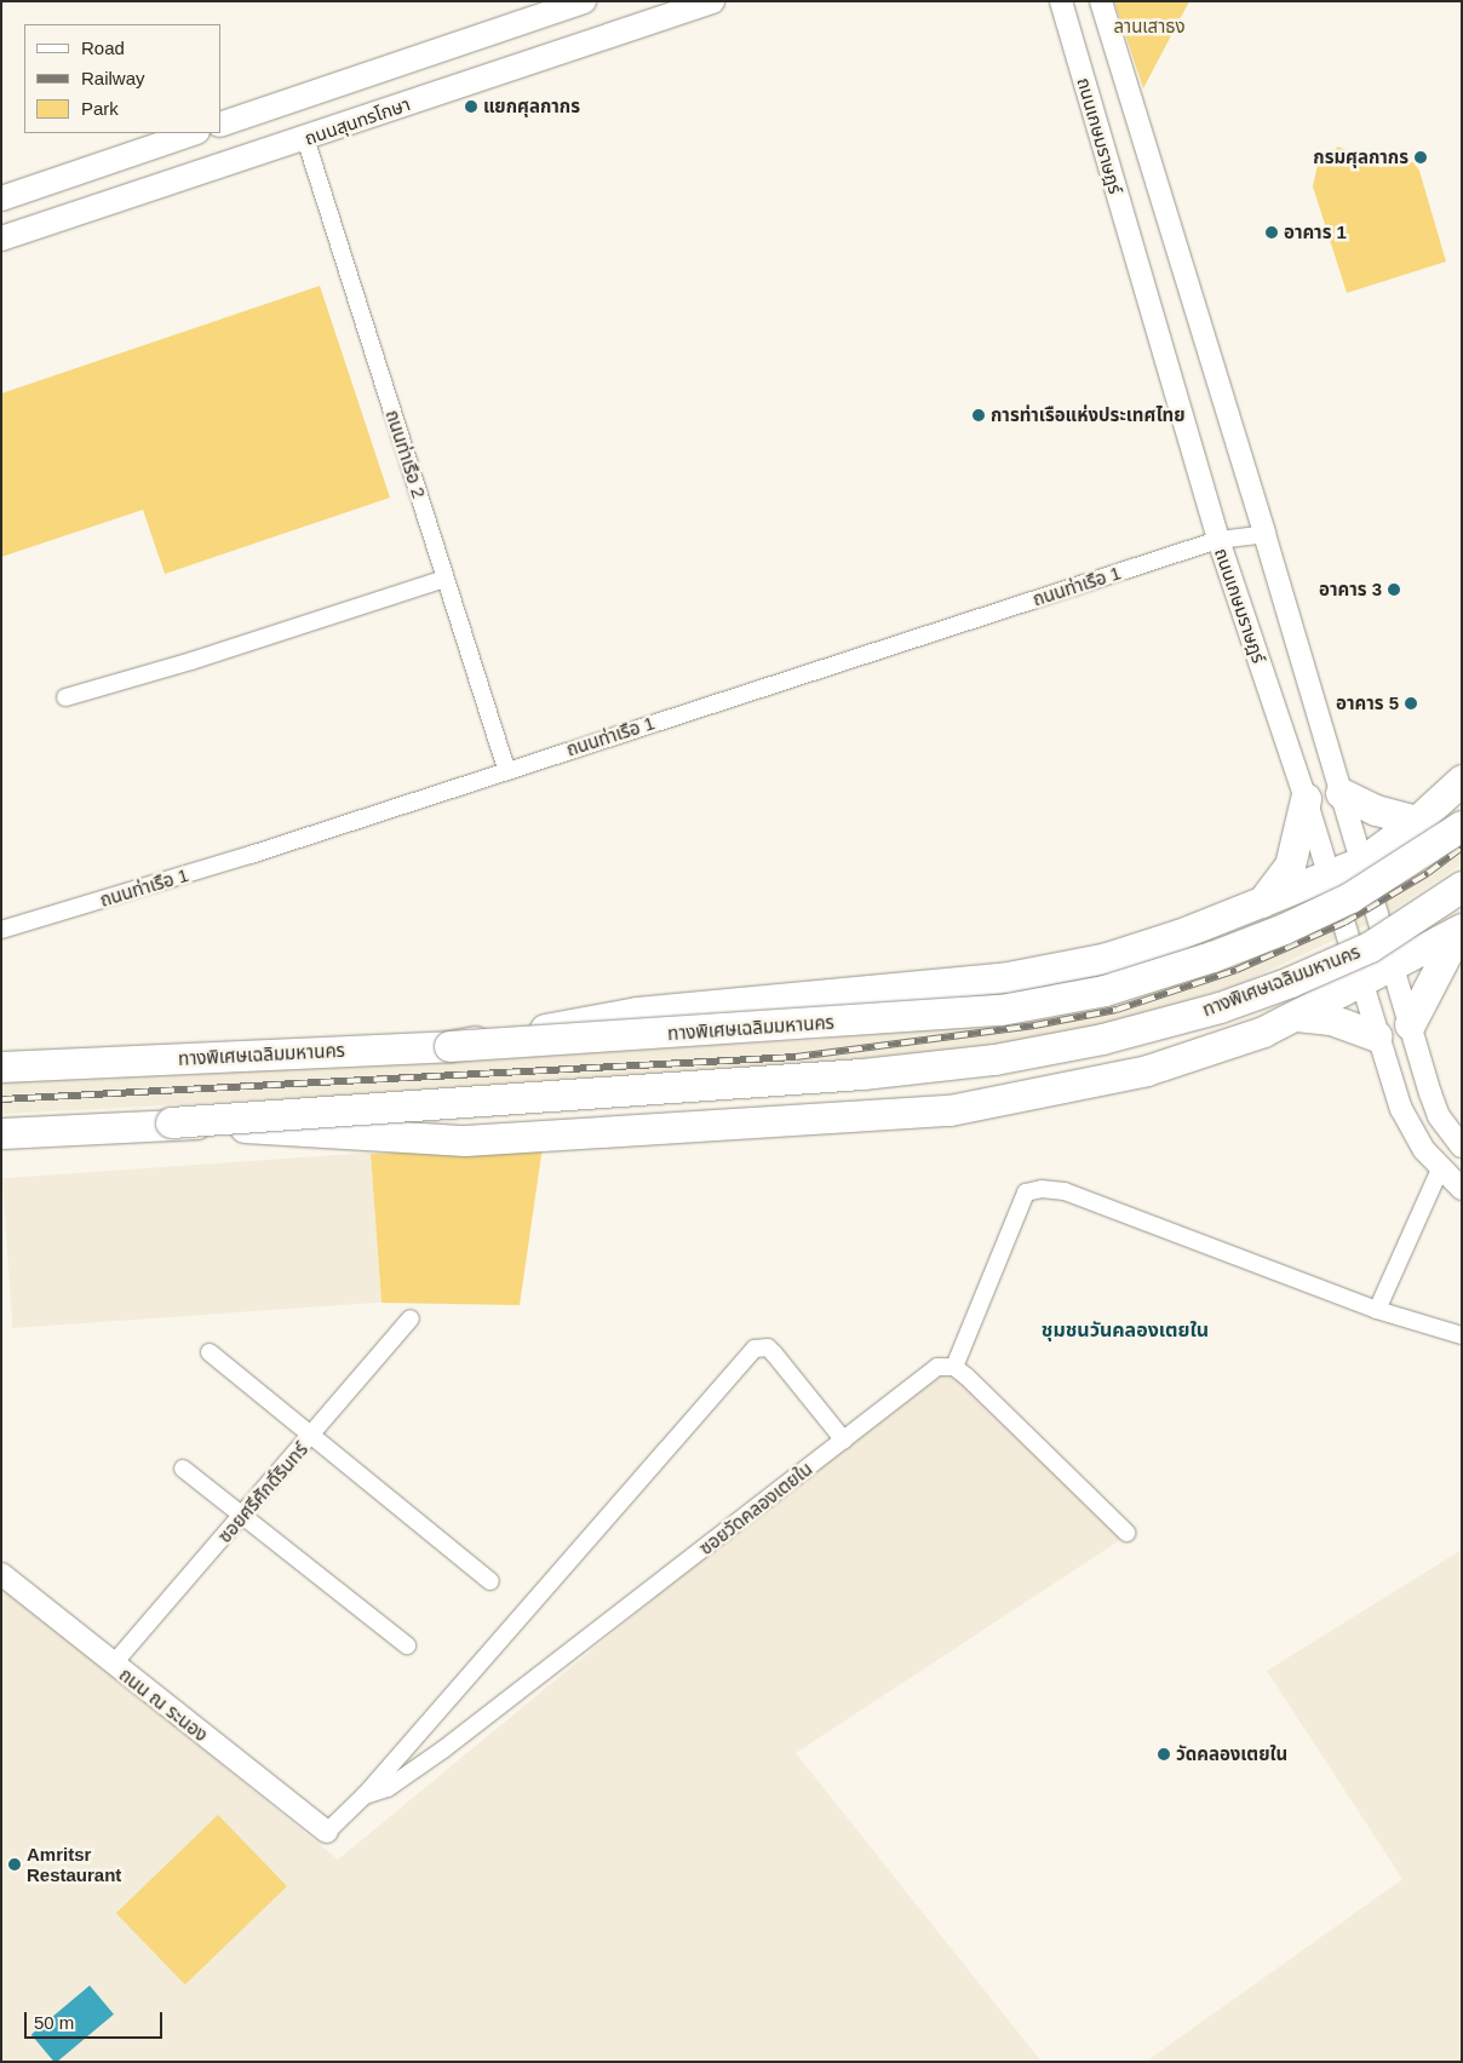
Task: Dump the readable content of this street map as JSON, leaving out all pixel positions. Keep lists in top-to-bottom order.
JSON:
{
  "streets": {
    "highway": ["ทางพิเศษเฉลิมมหานคร"],
    "main road": ["ถนนสุนทรโกษา"],
    "street": [
      "ถนนเกษมราษฎร์",
      "ถนนท่าเรือ 2",
      "ถนนท่าเรือ 1",
      "ซอยศรีศักดิ์รินทร์",
      "ซอยวัดคลองเตยใน",
      "ถนน ณ ระนอง"
    ]
  },
  "crossings": [
    ["ถนนสุนทรโกษา", "ถนนท่าเรือ 2"],
    ["ถนนเกษมราษฎร์", "ถนนท่าเรือ 1"],
    ["ถนนท่าเรือ 2", "ถนนท่าเรือ 1"],
    ["ซอยศรีศักดิ์รินทร์", "ถนน ณ ระนอง"]
  ],
  "districts": ["ชุมชนวันคลองเตยใน"],
  "parks": ["ลานเสาธง"],
  "places": [
    "แยกศุลกากร",
    "กรมศุลกากร",
    "อาคาร 1",
    "การท่าเรือแห่งประเทศไทย",
    "อาคาร 3",
    "อาคาร 5",
    "วัดคลองเตยใน",
    "Amritsr Restaurant"
  ],
  "legend": ["Road", "Railway", "Park"],
  "scale_bar": "50 m"
}
